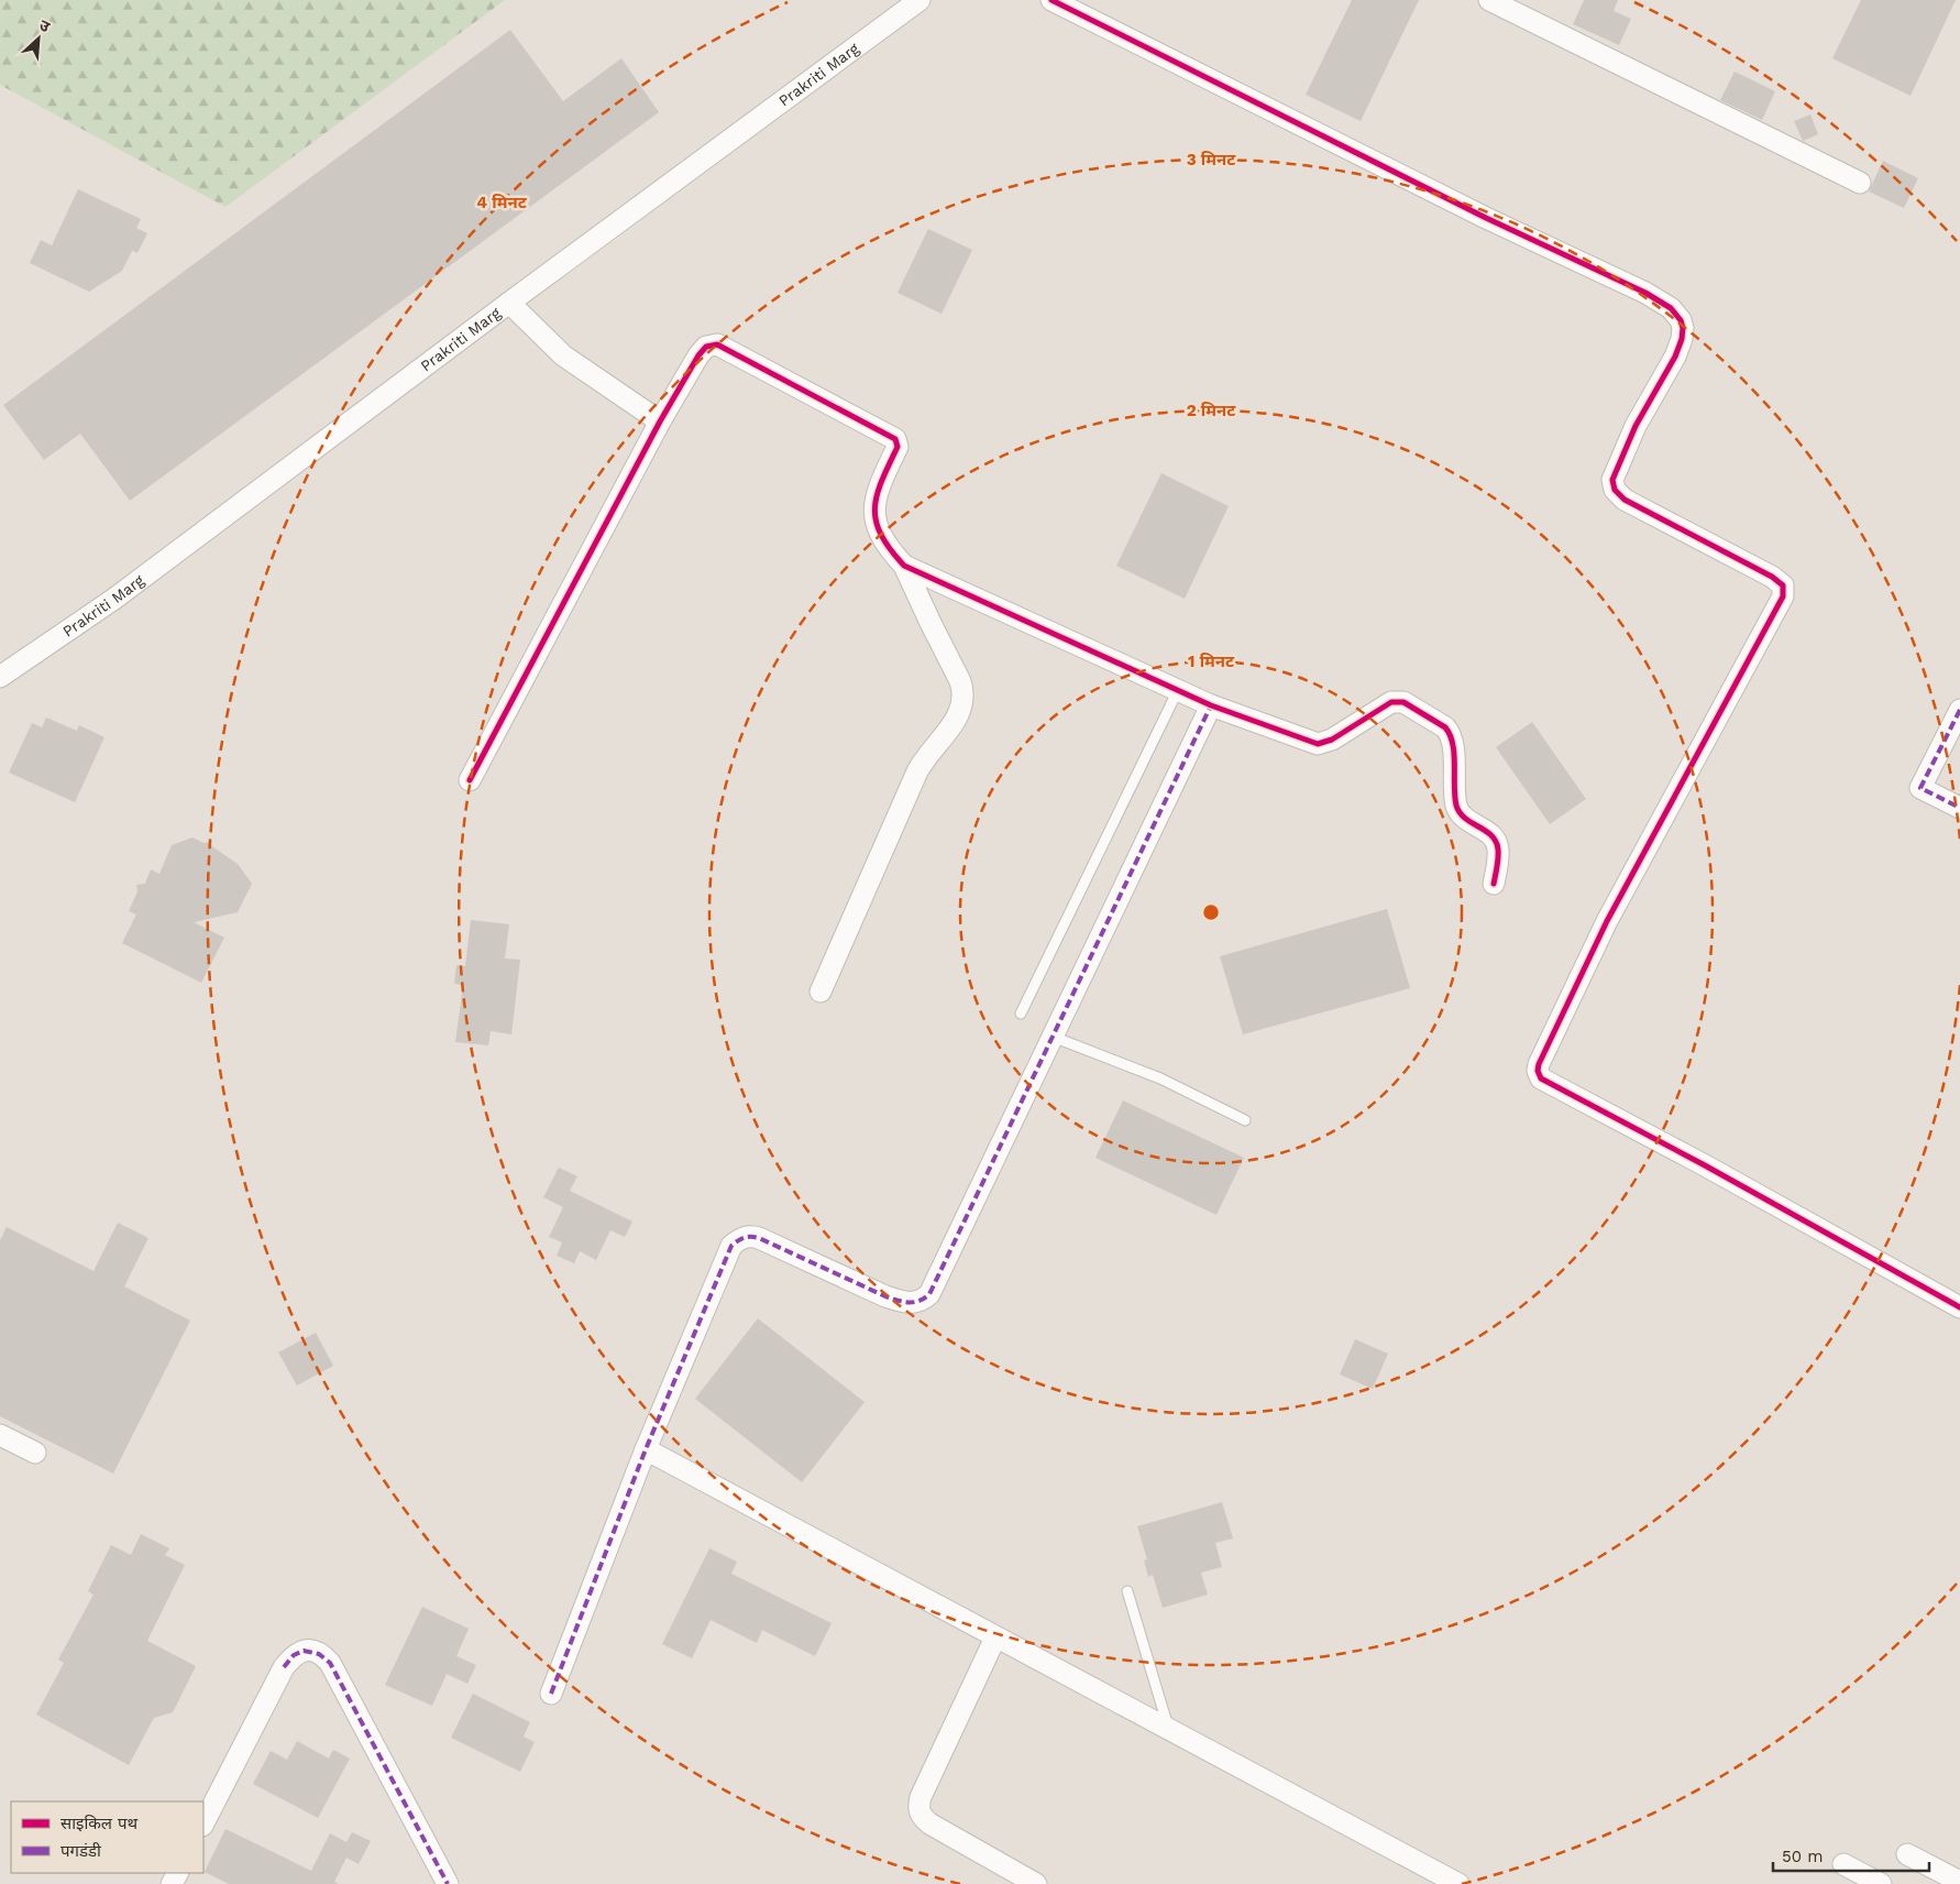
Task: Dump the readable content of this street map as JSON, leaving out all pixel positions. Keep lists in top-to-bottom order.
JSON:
{
  "streets": {
    "street": ["Prakriti Marg"]
  },
  "legend": ["साइकिल पथ", "पगडंडी"],
  "scale_bar": "50 m",
  "north": "top right",
  "rings": [
    "3 मिनट",
    "4 मिनट",
    "2 मिनट",
    "1 मिनट"
  ]
}
